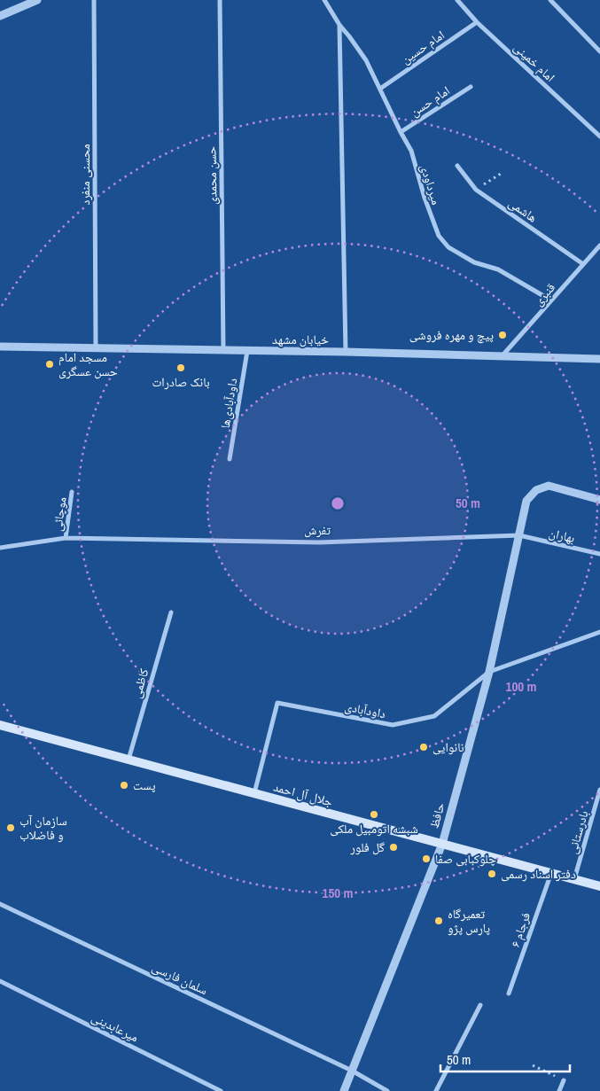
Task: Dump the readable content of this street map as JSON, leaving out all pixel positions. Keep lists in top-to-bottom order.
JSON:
{
  "streets": {
    "main road": ["جلال آل احمد"],
    "street": [
      "امام حسین",
      "امام خمینی",
      "امام حسن",
      "محسنی منفرد",
      "حسن محمدی",
      "میرداودی",
      "هاشمی",
      "قنبری",
      "خیابان مشهد",
      "داودآبادی‌ها",
      "موچائی",
      "تفرش",
      "بهاران",
      "کاظمی",
      "داودآبادی",
      "حافظ",
      "بادرستانی",
      "فرجام ۶",
      "سلمان فارسی",
      "میرعابدینی"
    ]
  },
  "crossings": [
    ["امام حسین", "امام خمینی"],
    ["امام حسین", "میرداودی"],
    ["امام حسن", "میرداودی"],
    ["محسنی منفرد", "خیابان مشهد"],
    ["حسن محمدی", "خیابان مشهد"],
    ["میرداودی", "قنبری"],
    ["هاشمی", "قنبری"],
    ["قنبری", "خیابان مشهد"],
    ["خیابان مشهد", "داودآبادی‌ها"],
    ["موچائی", "تفرش"],
    ["تفرش", "بهاران"],
    ["تفرش", "حافظ"],
    ["بهاران", "حافظ"],
    ["کاظمی", "جلال آل احمد"],
    ["داودآبادی", "جلال آل احمد"],
    ["داودآبادی", "حافظ"],
    ["جلال آل احمد", "حافظ"],
    ["جلال آل احمد", "بادرستانی"],
    ["جلال آل احمد", "فرجام ۶"],
    ["حافظ", "سلمان فارسی"]
  ],
  "places": [
    "پیچ و مهره فروشی",
    "مسجد امام حسن عسگری",
    "بانک صادرات",
    "نانوایی",
    "پست",
    "شبشه اتومبیل ملکی",
    "سازمان آب و فاضلاب",
    "گل فلور",
    "چلوکبابی صفا",
    "دفتر اسناد رسمی",
    "تعمیرگاه پارس پژو"
  ],
  "scale_bar": "50 m",
  "rings": ["50 m", "100 m", "150 m"]
}
